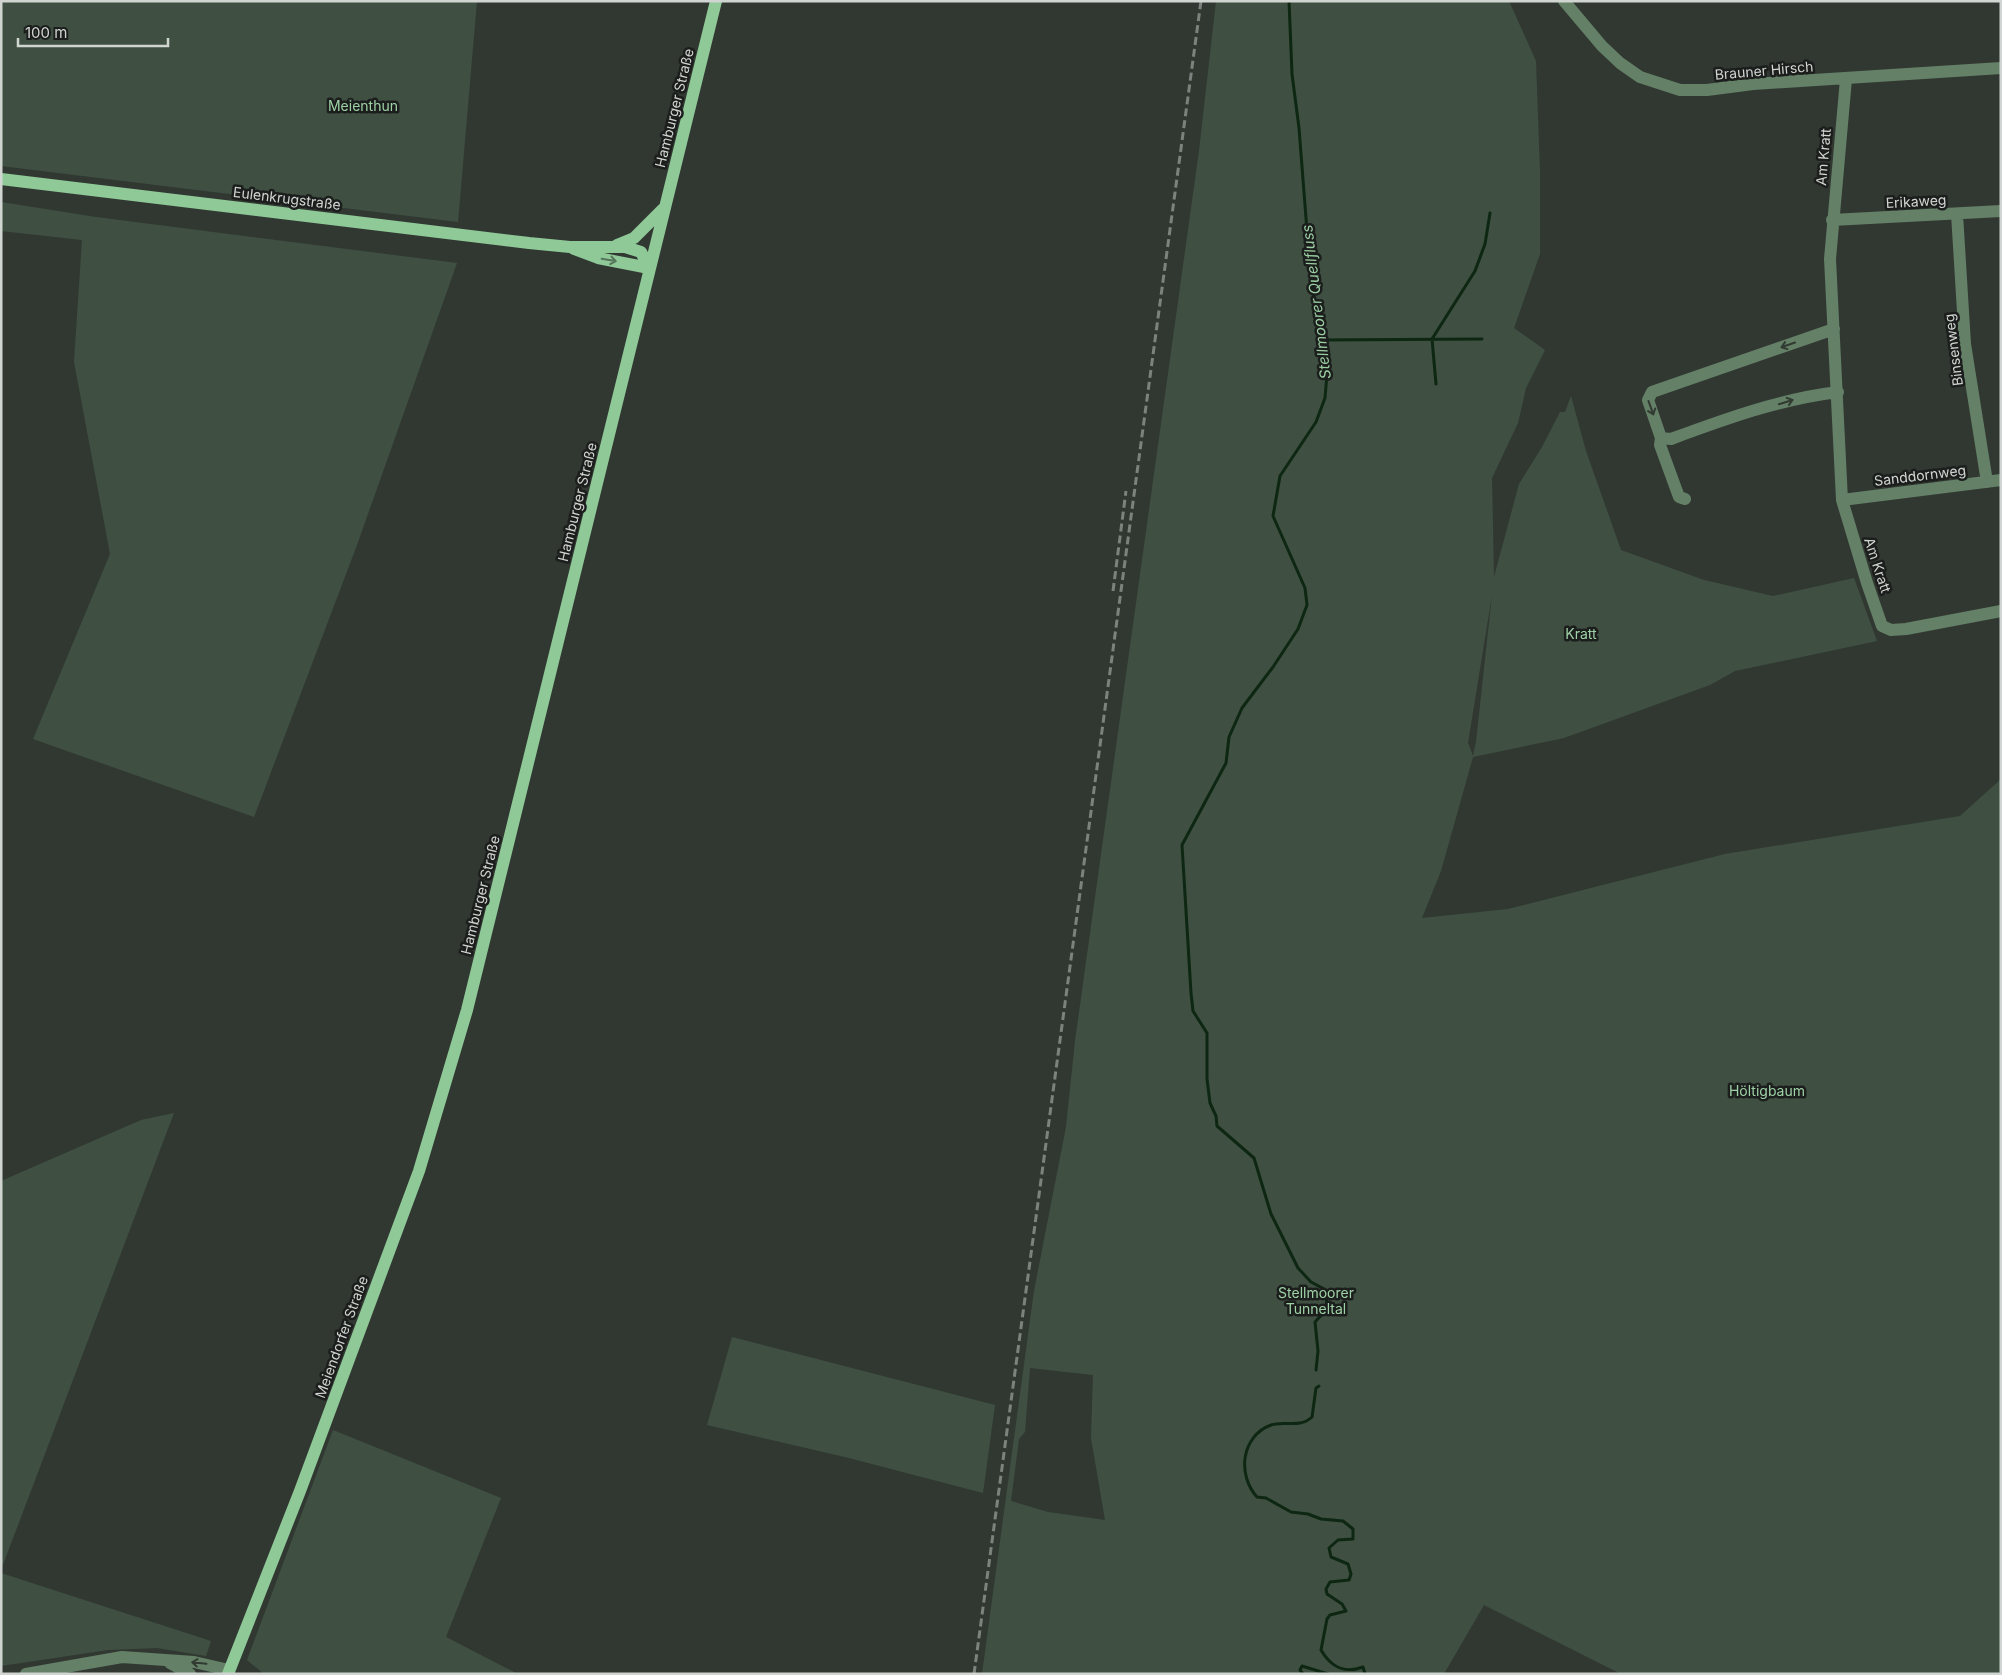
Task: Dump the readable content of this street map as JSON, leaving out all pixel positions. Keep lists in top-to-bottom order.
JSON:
{
  "streets": {
    "main road": ["Hamburger Straße", "Eulenkrugstraße", "Meiendorfer Straße"],
    "street": [
      "Brauner Hirsch",
      "Am Kratt",
      "Erikaweg",
      "Binsenweg",
      "Sanddornweg"
    ]
  },
  "crossings": [
    ["Brauner Hirsch", "Am Kratt"],
    ["Hamburger Straße", "Eulenkrugstraße"],
    ["Hamburger Straße", "Meiendorfer Straße"],
    ["Am Kratt", "Erikaweg"],
    ["Am Kratt", "Sanddornweg"],
    ["Erikaweg", "Binsenweg"],
    ["Binsenweg", "Sanddornweg"]
  ],
  "water": ["Stellmoorer Quellfluss"],
  "parks": [
    "Meienthun",
    "Kratt",
    "Höltigbaum",
    "Stellmoorer Tunneltal"
  ],
  "scale_bar": "100 m"
}
